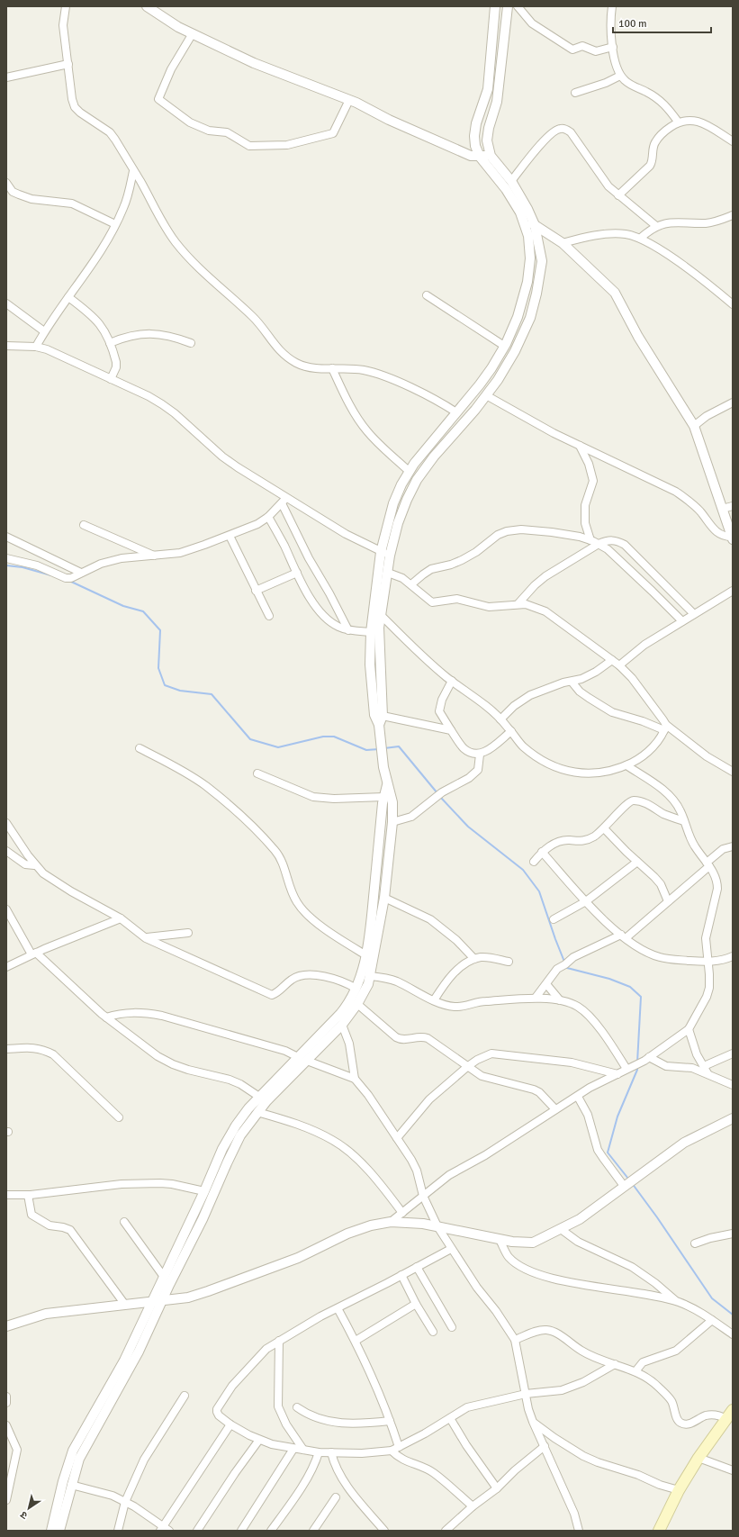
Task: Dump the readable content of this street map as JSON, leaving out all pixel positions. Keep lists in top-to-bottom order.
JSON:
{
  "scale_bar": "100 m",
  "north": "bottom left"
}
